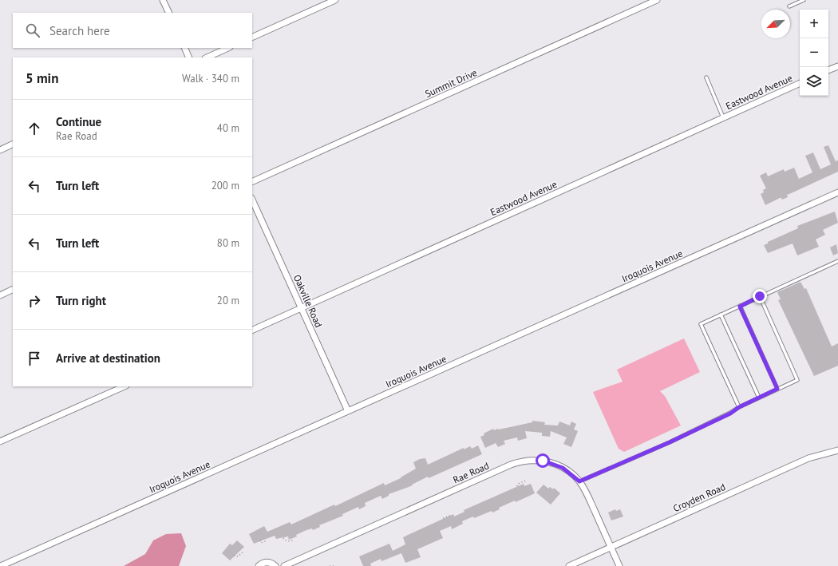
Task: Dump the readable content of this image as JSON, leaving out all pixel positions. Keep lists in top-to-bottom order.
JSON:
{
  "streets": {
    "street": [
      "Summit Drive",
      "Eastwood Avenue",
      "Iroquois Avenue",
      "Oakville Road",
      "Rae Road",
      "Croyden Road"
    ]
  },
  "crossings": [
    ["Eastwood Avenue", "Oakville Road"],
    ["Iroquois Avenue", "Oakville Road"],
    ["Rae Road", "Croyden Road"]
  ],
  "north": "bottom left",
  "page": {
    "map_buttons": ["+", "−"],
    "search": "Search here",
    "heading": ["5 min", "Walk · 340 m"],
    "list": [
      ["Continue", "Rae Road", "40 m"],
      ["Turn left", "200 m"],
      ["Turn left", "80 m"],
      ["Turn right", "20 m"],
      "Arrive at destination"
    ]
  }
}
